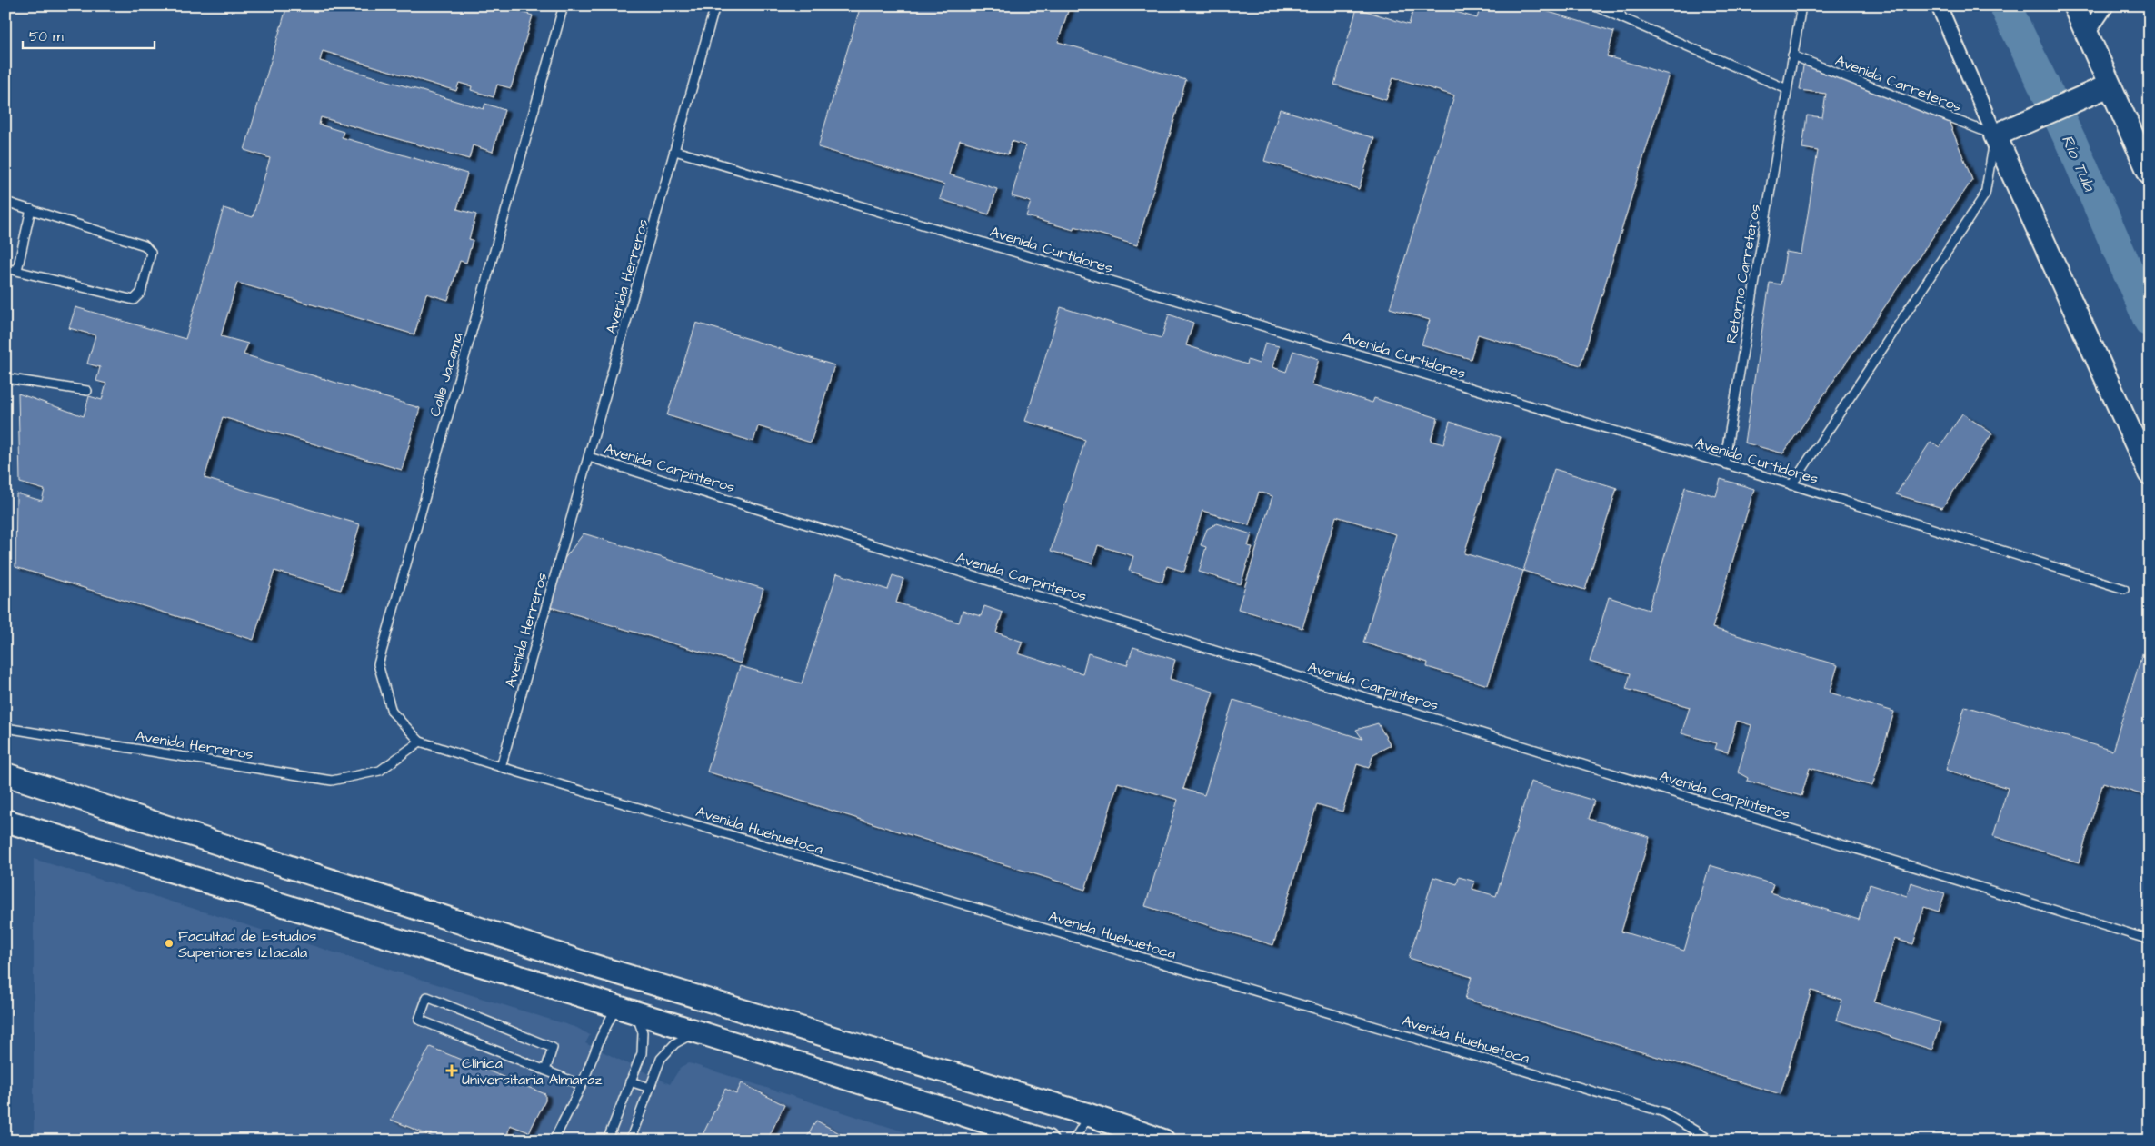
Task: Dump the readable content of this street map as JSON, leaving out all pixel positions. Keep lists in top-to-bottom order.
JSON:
{
  "streets": {
    "lane": [
      "Avenida Carreteros",
      "Avenida Curtidores",
      "Retorno Carreteros",
      "Avenida Herreros",
      "Calle Jacama",
      "Avenida Carpinteros",
      "Avenida Huehuetoca"
    ]
  },
  "crossings": [
    ["Avenida Carreteros", "Retorno Carreteros"],
    ["Avenida Curtidores", "Retorno Carreteros"],
    ["Avenida Curtidores", "Avenida Herreros"],
    ["Avenida Herreros", "Calle Jacama"],
    ["Avenida Herreros", "Avenida Carpinteros"],
    ["Avenida Herreros", "Avenida Huehuetoca"]
  ],
  "water": ["Río Tula"],
  "places": {
    "other": ["Facultad de Estudios Superiores Iztacala"],
    "health": ["Clínica Universitaria Almaraz"]
  },
  "scale_bar": "50 m"
}
